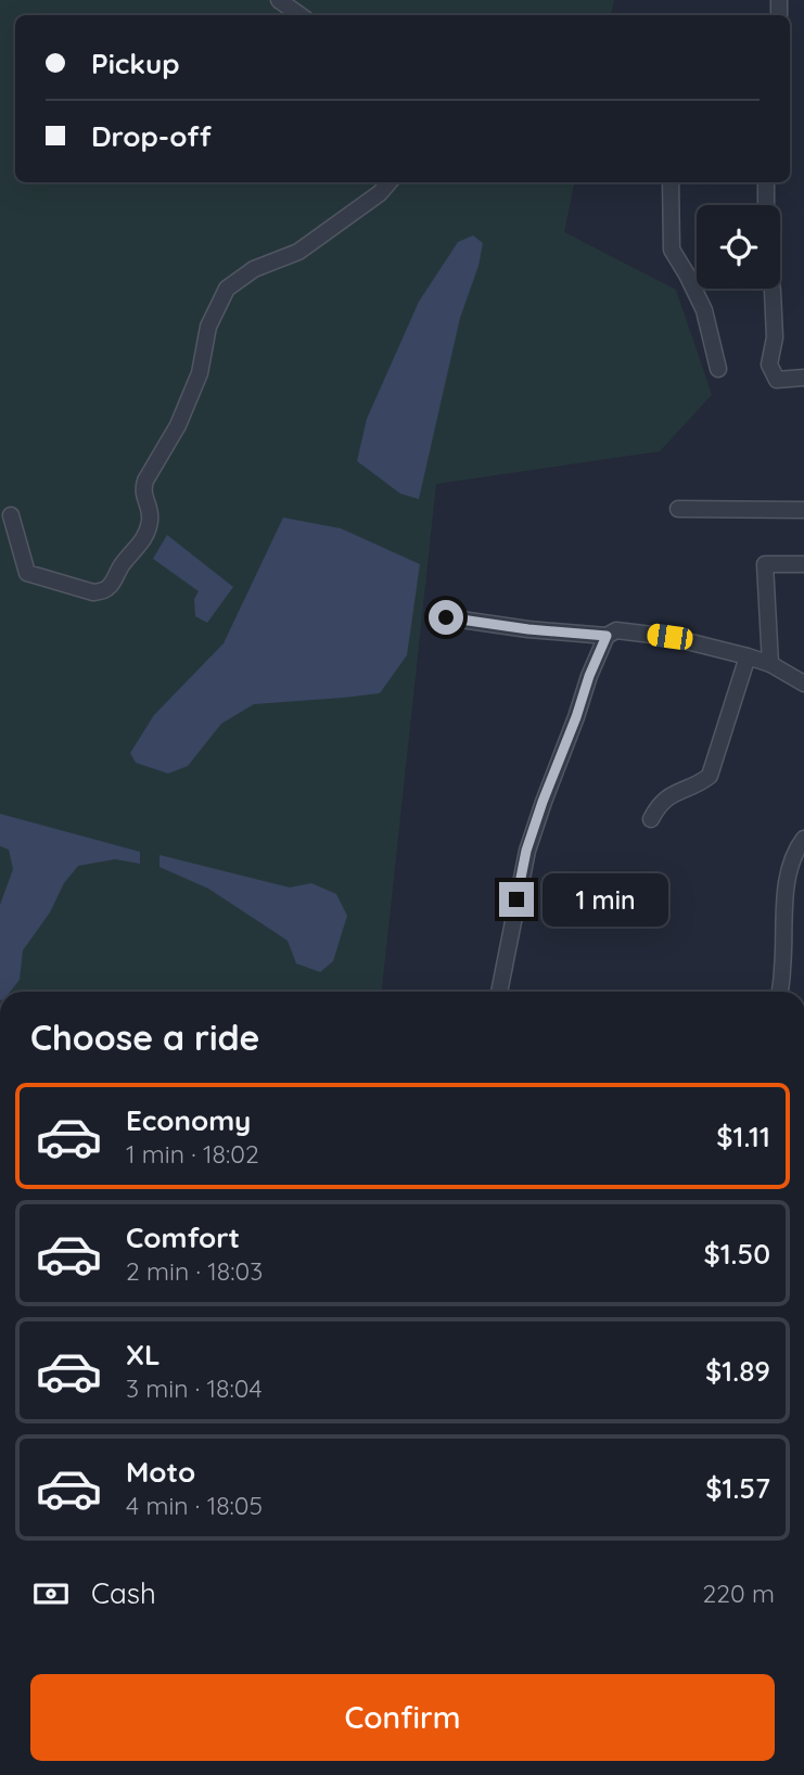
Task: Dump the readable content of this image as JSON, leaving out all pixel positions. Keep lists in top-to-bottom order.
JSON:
{
  "page": {
    "banner": ["Pickup", "Drop-off"],
    "bubble": "1 min",
    "heading": "Choose a ride",
    "list": [
      {
        "name": "Economy",
        "note": "1 min · 18:02",
        "value": "$1.11"
      },
      {
        "name": "Comfort",
        "note": "2 min · 18:03",
        "value": "$1.50"
      },
      {
        "name": "XL",
        "note": "3 min · 18:04",
        "value": "$1.89"
      },
      {
        "name": "Moto",
        "note": "4 min · 18:05",
        "value": "$1.57"
      }
    ],
    "pay": ["Cash", "220 m"],
    "buttons": "Confirm"
  }
}
